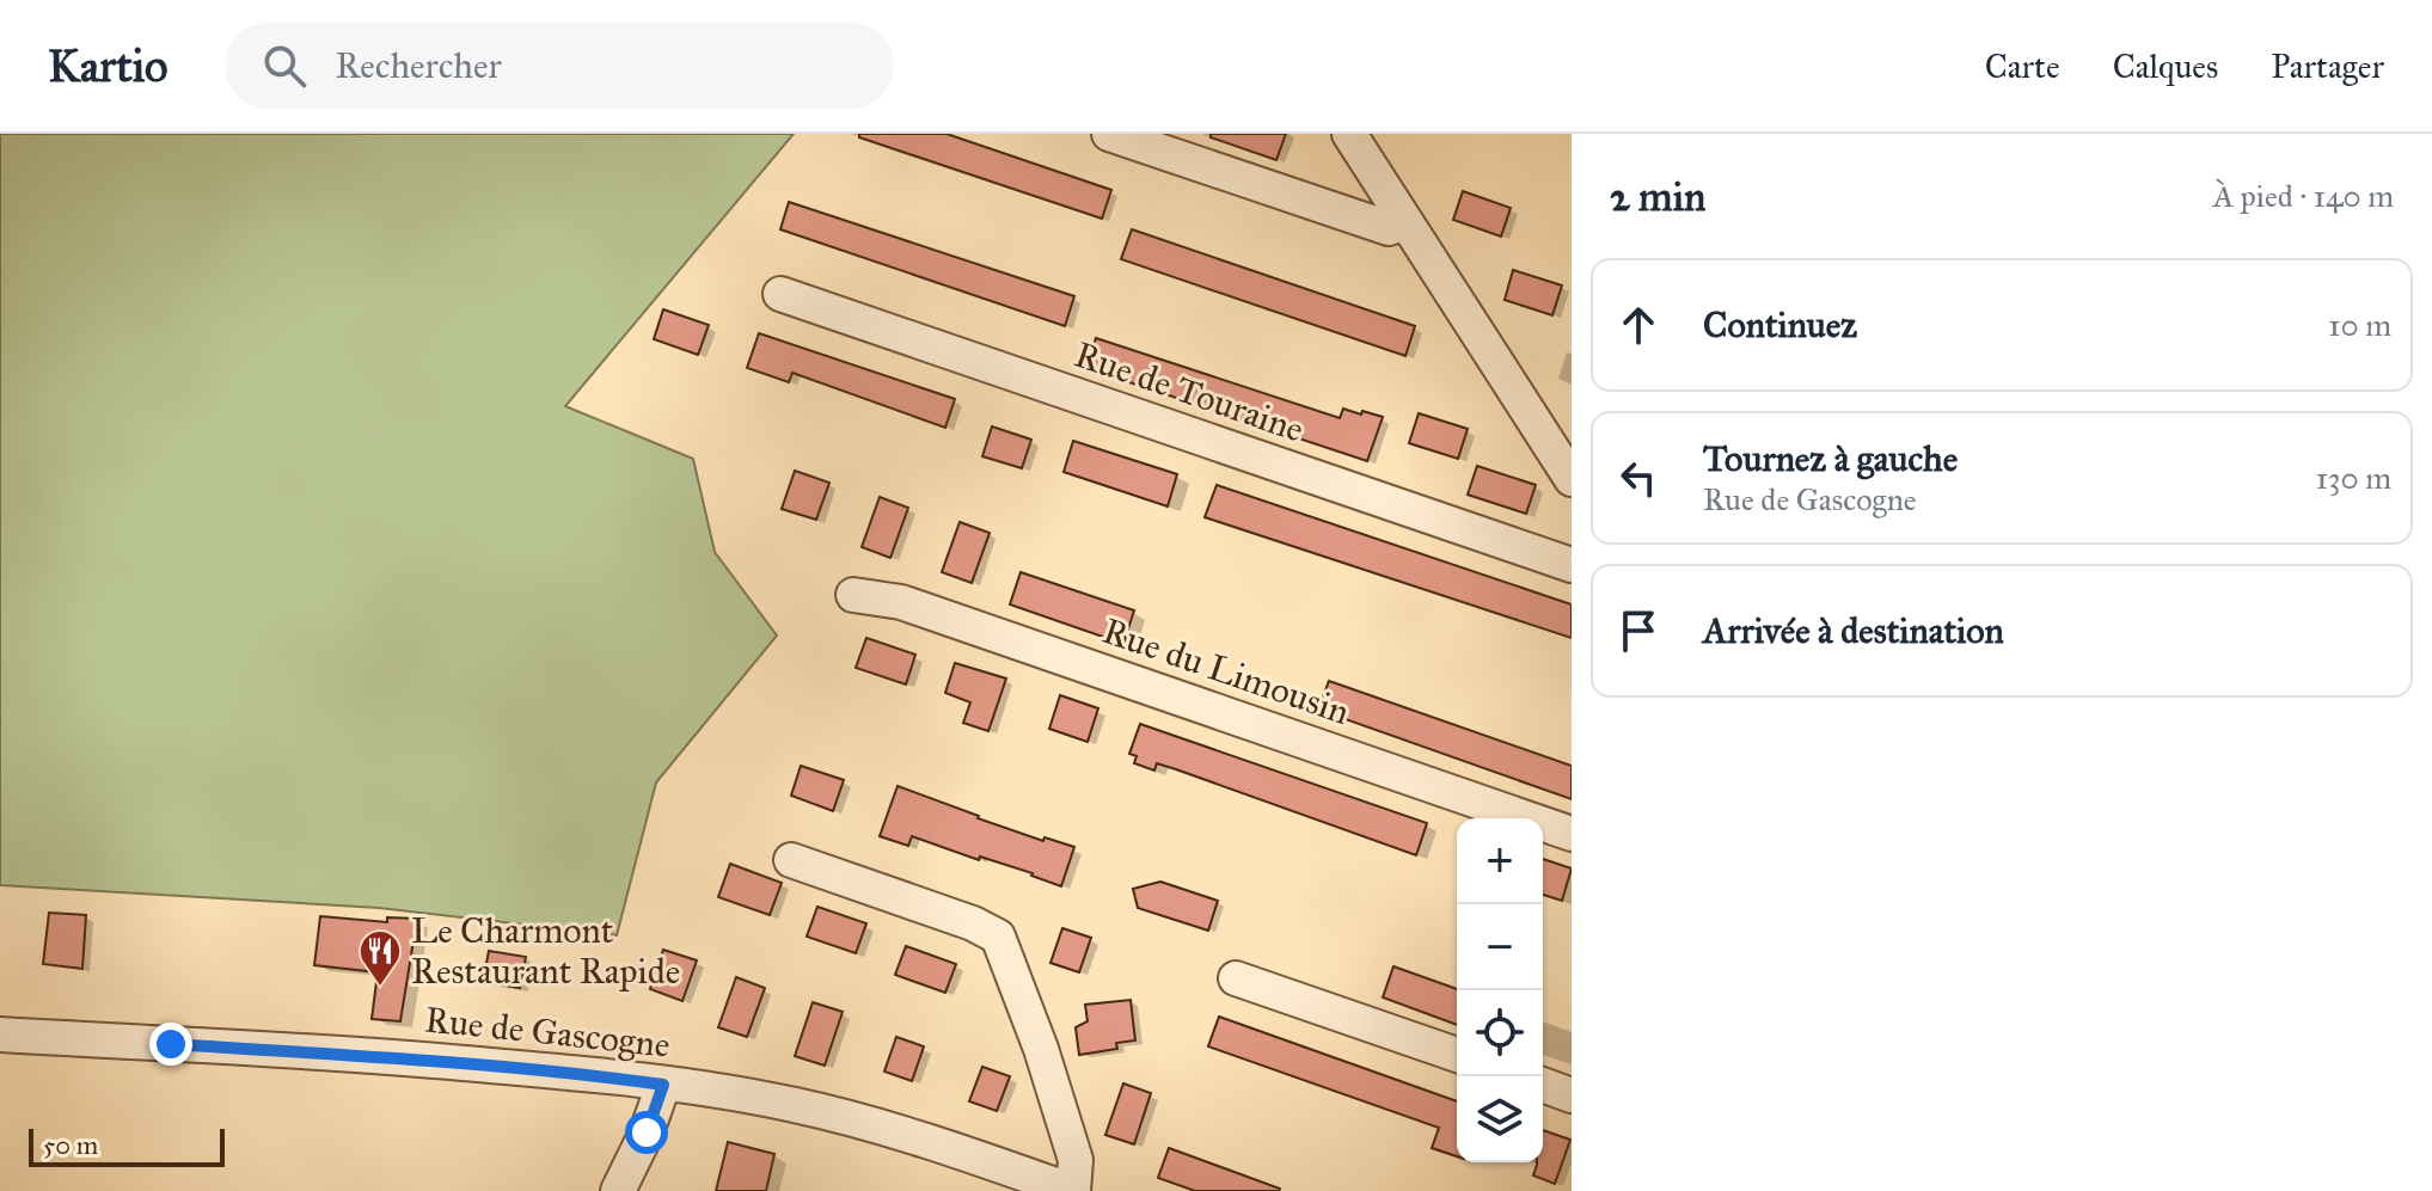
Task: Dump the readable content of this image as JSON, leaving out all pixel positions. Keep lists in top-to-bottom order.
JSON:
{
  "streets": {
    "street": ["Rue de Touraine", "Rue du Limousin", "Rue de Gascogne"]
  },
  "places": {
    "restaurant": ["Le Charmont Restaurant Rapide"]
  },
  "scale_bar": "50 m",
  "page": {
    "header": "Kartio",
    "search": "Rechercher",
    "nav": ["Carte", "Calques", "Partager"],
    "heading": ["2 min", "À pied · 140 m"],
    "list": [
      ["Continuez", "10 m"],
      ["Tournez à gauche", "Rue de Gascogne", "130 m"],
      "Arrivée à destination"
    ],
    "map_buttons": ["+", "−"],
    "scale": "50 m"
  }
}
